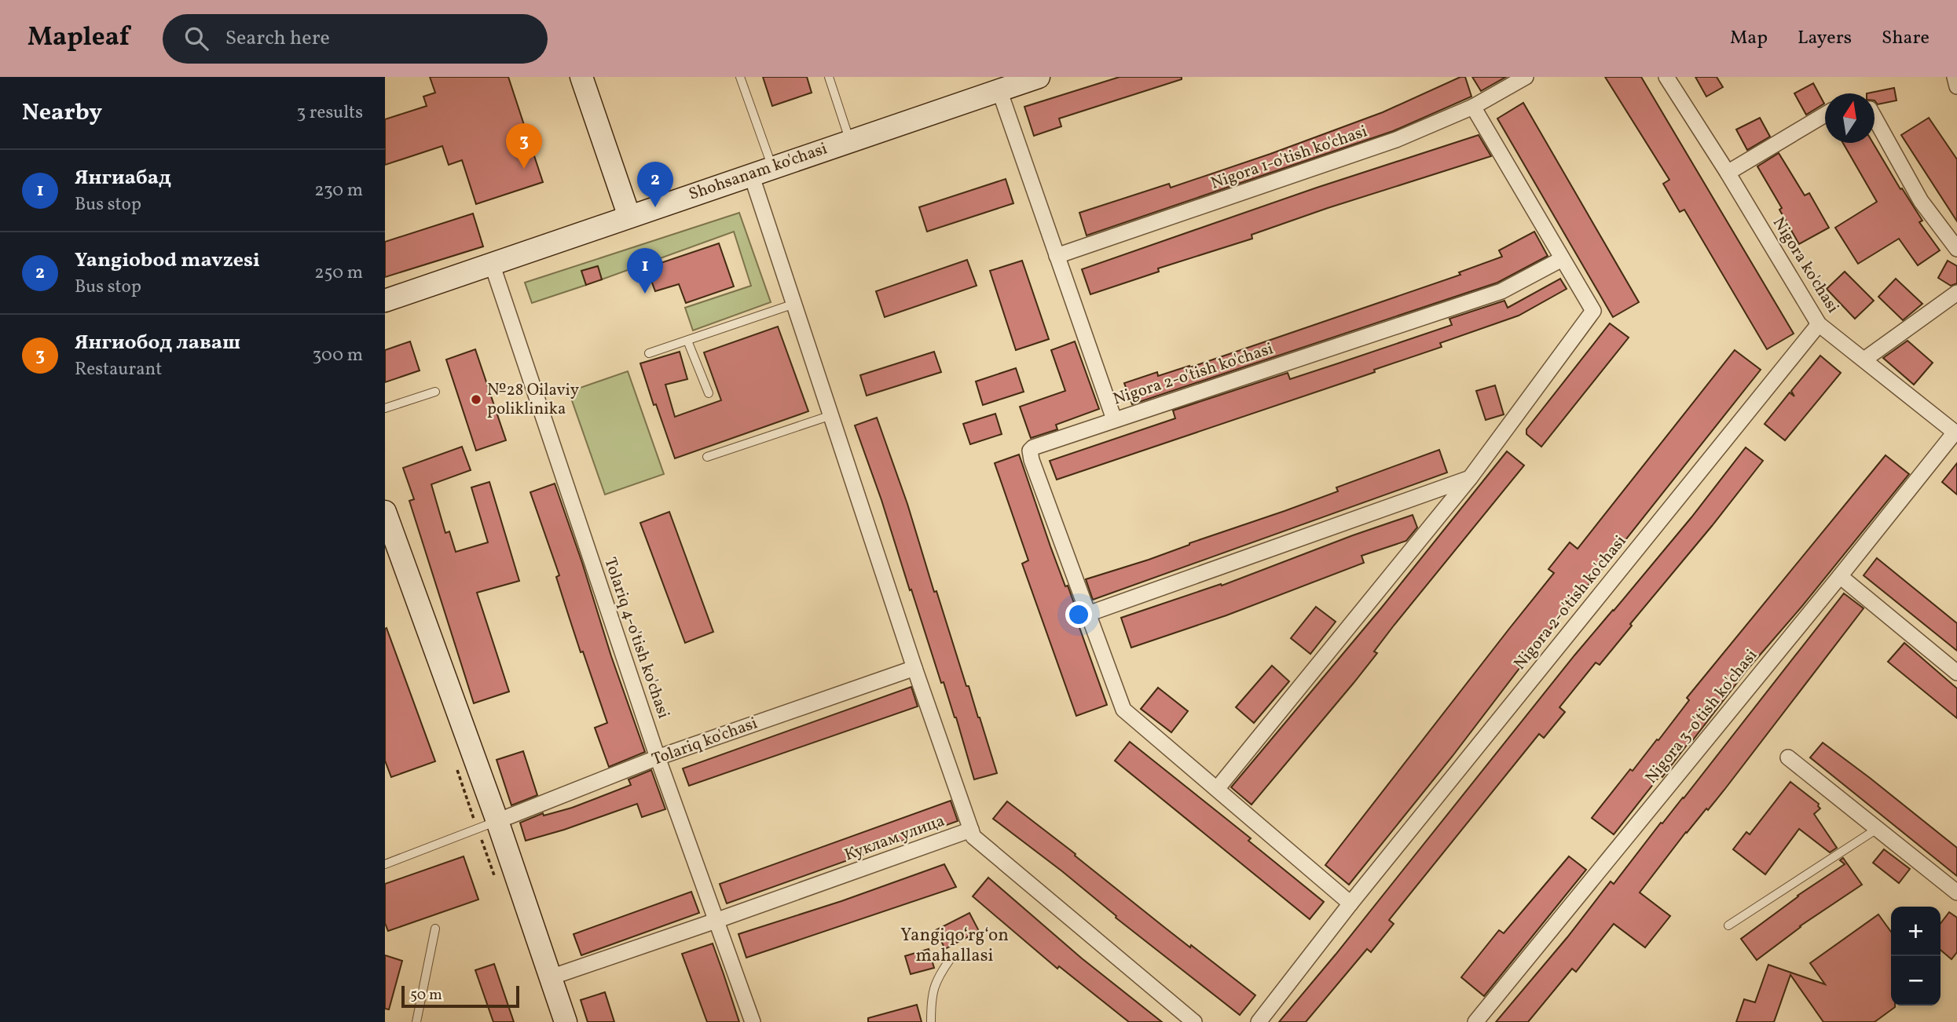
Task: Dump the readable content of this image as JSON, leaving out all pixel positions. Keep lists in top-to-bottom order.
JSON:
{
  "streets": {
    "street": [
      "Nigora 1-o'tish ko'chasi",
      "Shohsanam ko'chasi",
      "Nigora ko'chasi",
      "Nigora 2-o'tish ko'chasi",
      "Tolariq 4-o'tish ko'chasi",
      "Nigora 3-o'tish ko'chasi",
      "Tolariq ko'chasi",
      "Куклам улица"
    ]
  },
  "crossings": [
    ["Shohsanam ko'chasi", "Tolariq 4-o'tish ko'chasi"],
    ["Nigora ko'chasi", "Nigora 2-o'tish ko'chasi"],
    ["Nigora ko'chasi", "Nigora 3-o'tish ko'chasi"],
    ["Tolariq 4-o'tish ko'chasi", "Tolariq ko'chasi"],
    ["Tolariq 4-o'tish ko'chasi", "Куклам улица"]
  ],
  "districts": ["Yangiqoʻrgʻon mahallasi"],
  "places": ["№28 Oilaviy poliklinika"],
  "scale_bar": "50 m",
  "north": "top",
  "page": {
    "header": "Mapleaf",
    "search": "Search here",
    "nav": ["Map", "Layers", "Share"],
    "heading": ["Nearby", "3 results"],
    "pins": ["3", "2", "1"],
    "list": [
      {
        "mark": "1",
        "name": "Янгиабад",
        "note": "Bus stop",
        "value": "230 m"
      },
      {
        "mark": "2",
        "name": "Yangiobod mavzesi",
        "note": "Bus stop",
        "value": "250 m"
      },
      {
        "mark": "3",
        "name": "Янгиобод лаваш",
        "note": "Restaurant",
        "value": "300 m"
      }
    ],
    "map_buttons": ["+", "−"],
    "scale": "50 m"
  }
}
